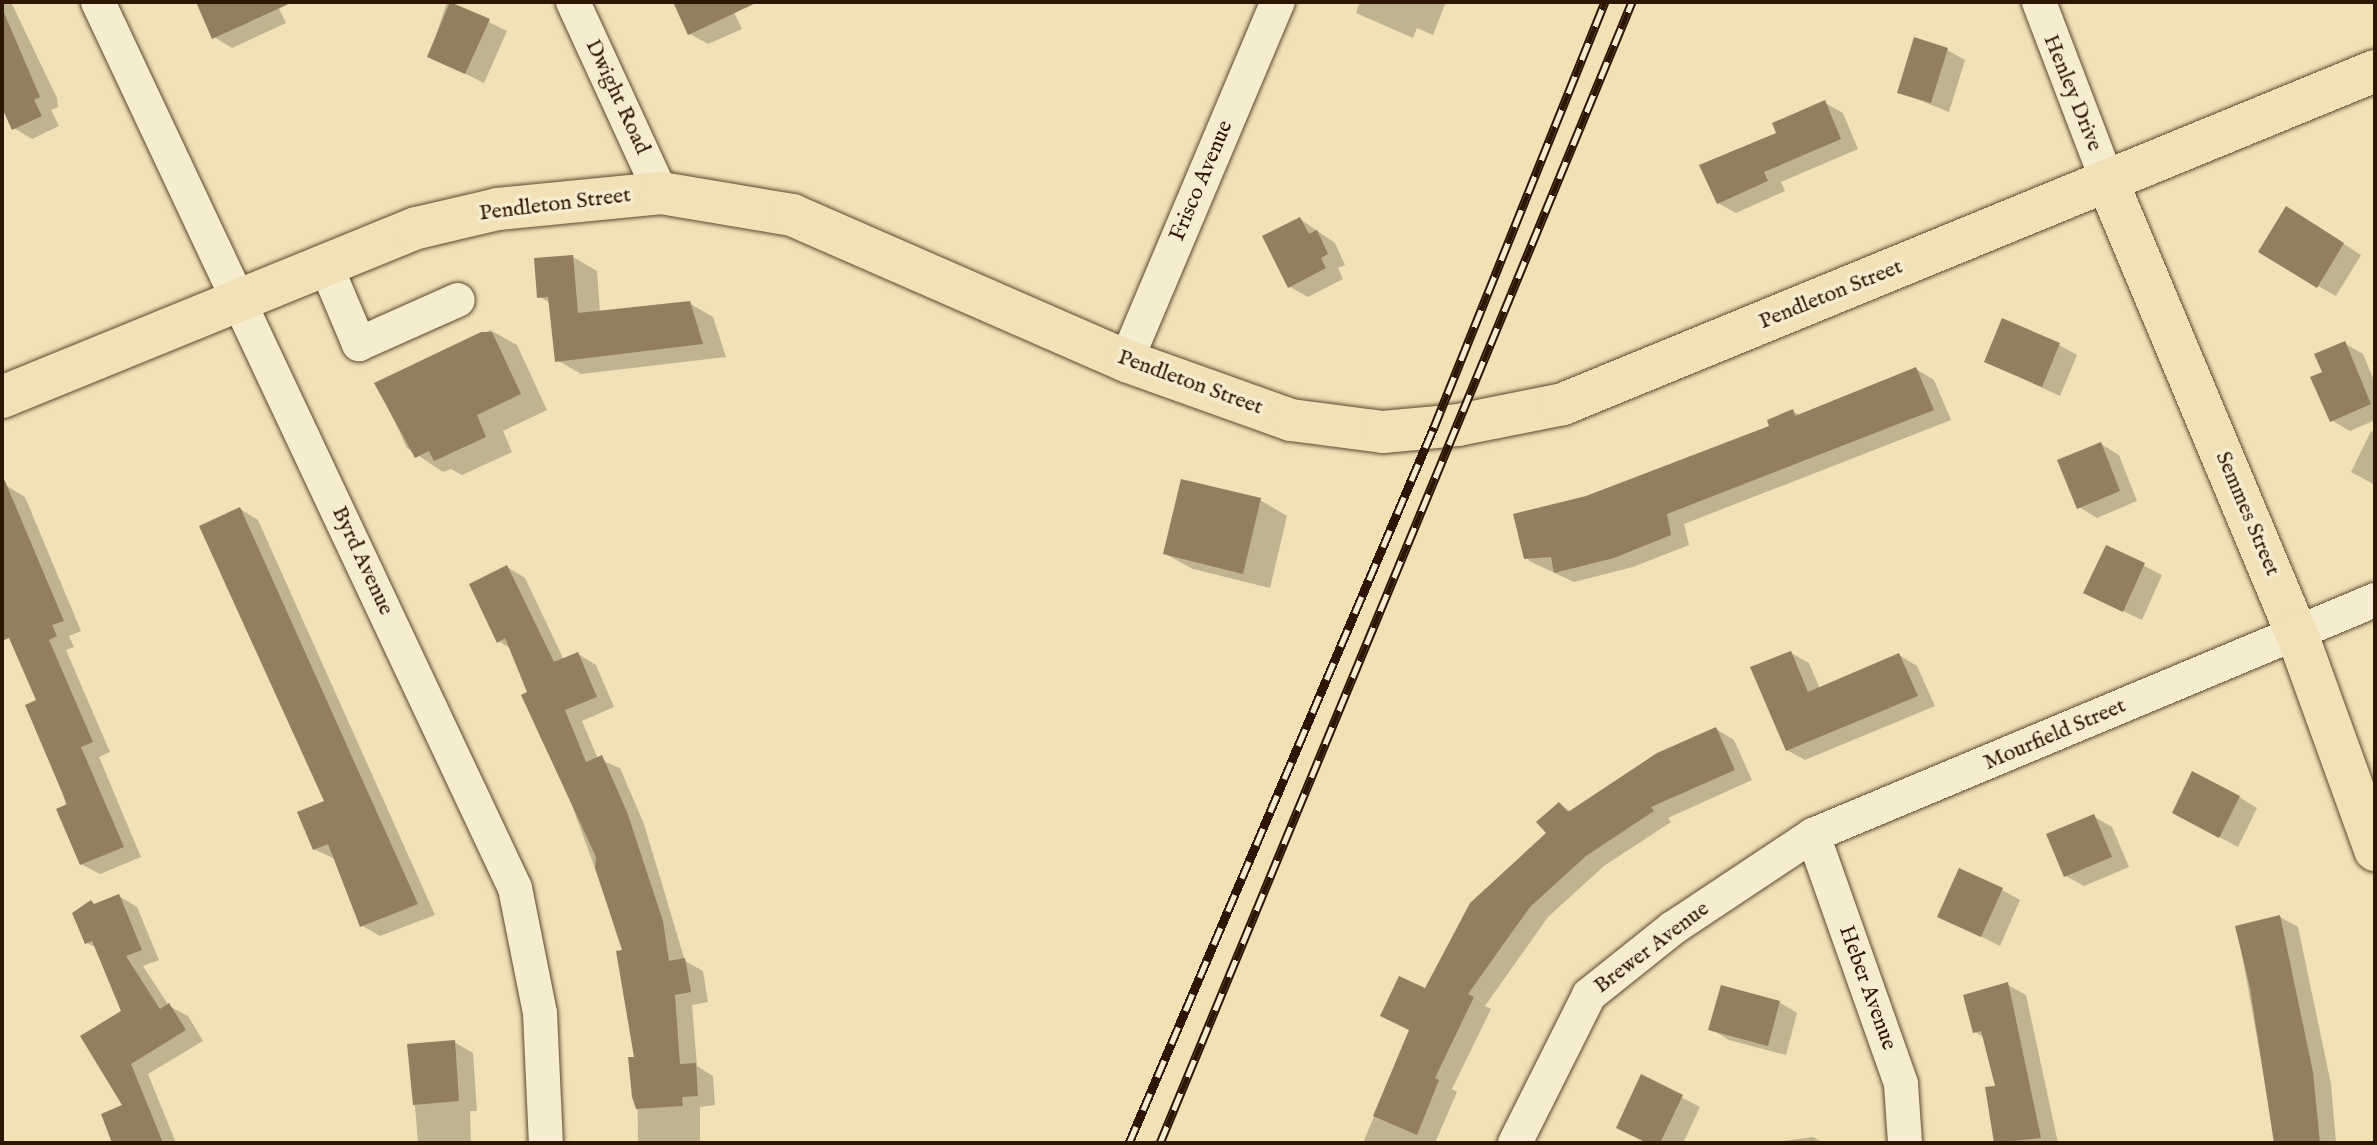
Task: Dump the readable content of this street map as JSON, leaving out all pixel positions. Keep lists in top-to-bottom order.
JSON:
{
  "streets": {
    "main road": ["Pendleton Street", "Semmes Street"],
    "street": [
      "Henley Drive",
      "Dwight Road",
      "Frisco Avenue",
      "Byrd Avenue",
      "Mourfield Street",
      "Brewer Avenue",
      "Heber Avenue"
    ]
  },
  "crossings": [
    ["Henley Drive", "Pendleton Street"],
    ["Henley Drive", "Semmes Street"],
    ["Dwight Road", "Pendleton Street"],
    ["Frisco Avenue", "Pendleton Street"],
    ["Pendleton Street", "Semmes Street"],
    ["Pendleton Street", "Byrd Avenue"],
    ["Semmes Street", "Mourfield Street"],
    ["Mourfield Street", "Brewer Avenue"],
    ["Mourfield Street", "Heber Avenue"],
    ["Brewer Avenue", "Heber Avenue"]
  ]
}
